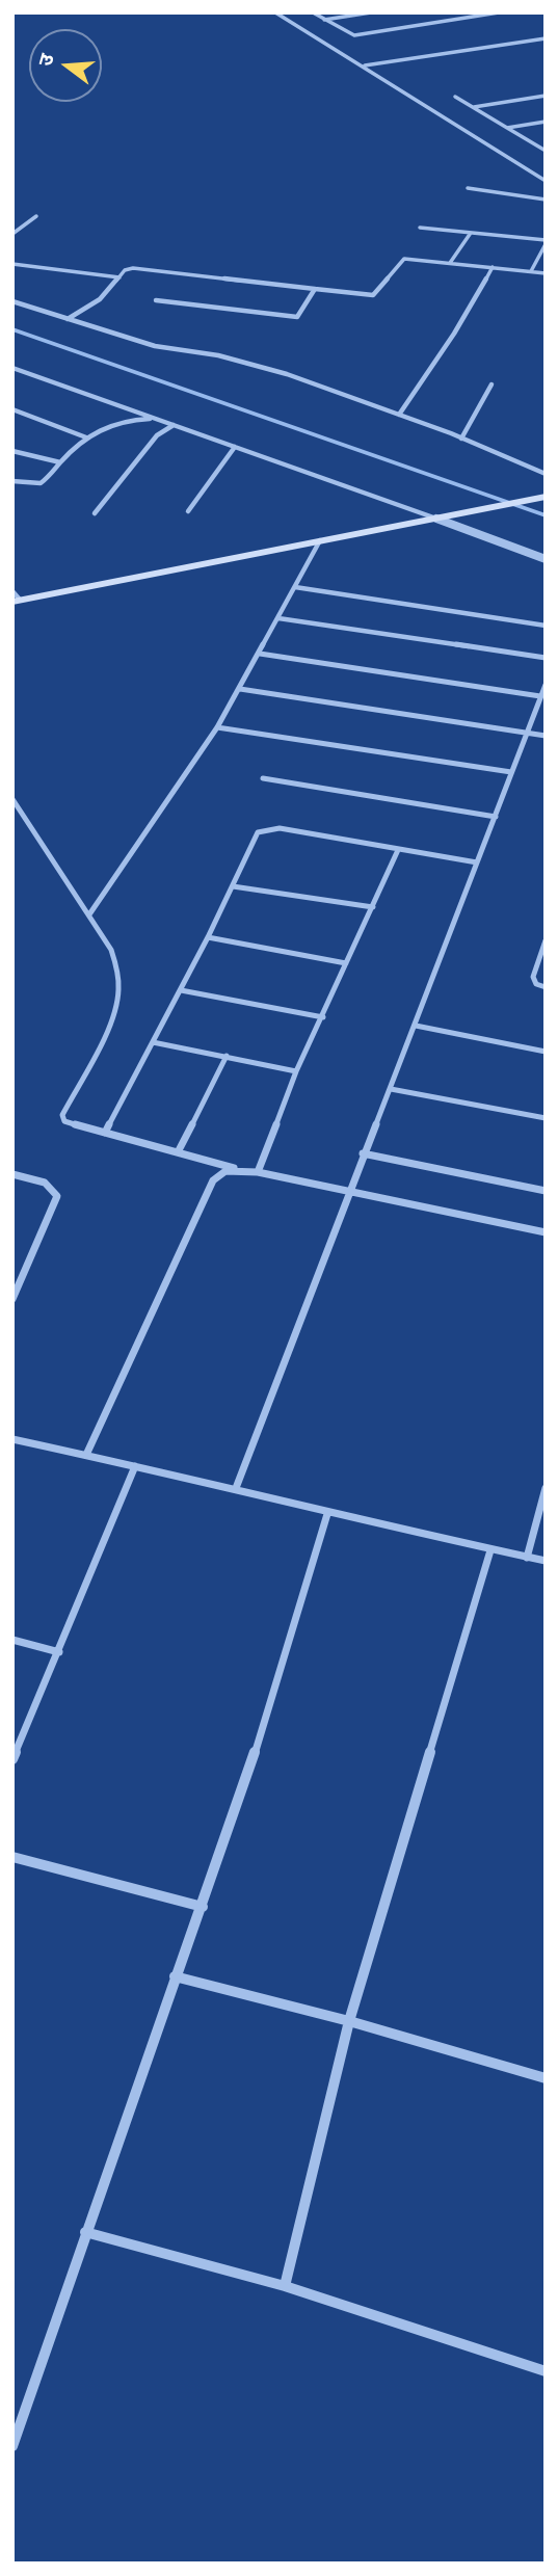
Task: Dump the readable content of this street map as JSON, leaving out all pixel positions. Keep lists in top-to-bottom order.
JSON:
{
  "north": "left"
}
